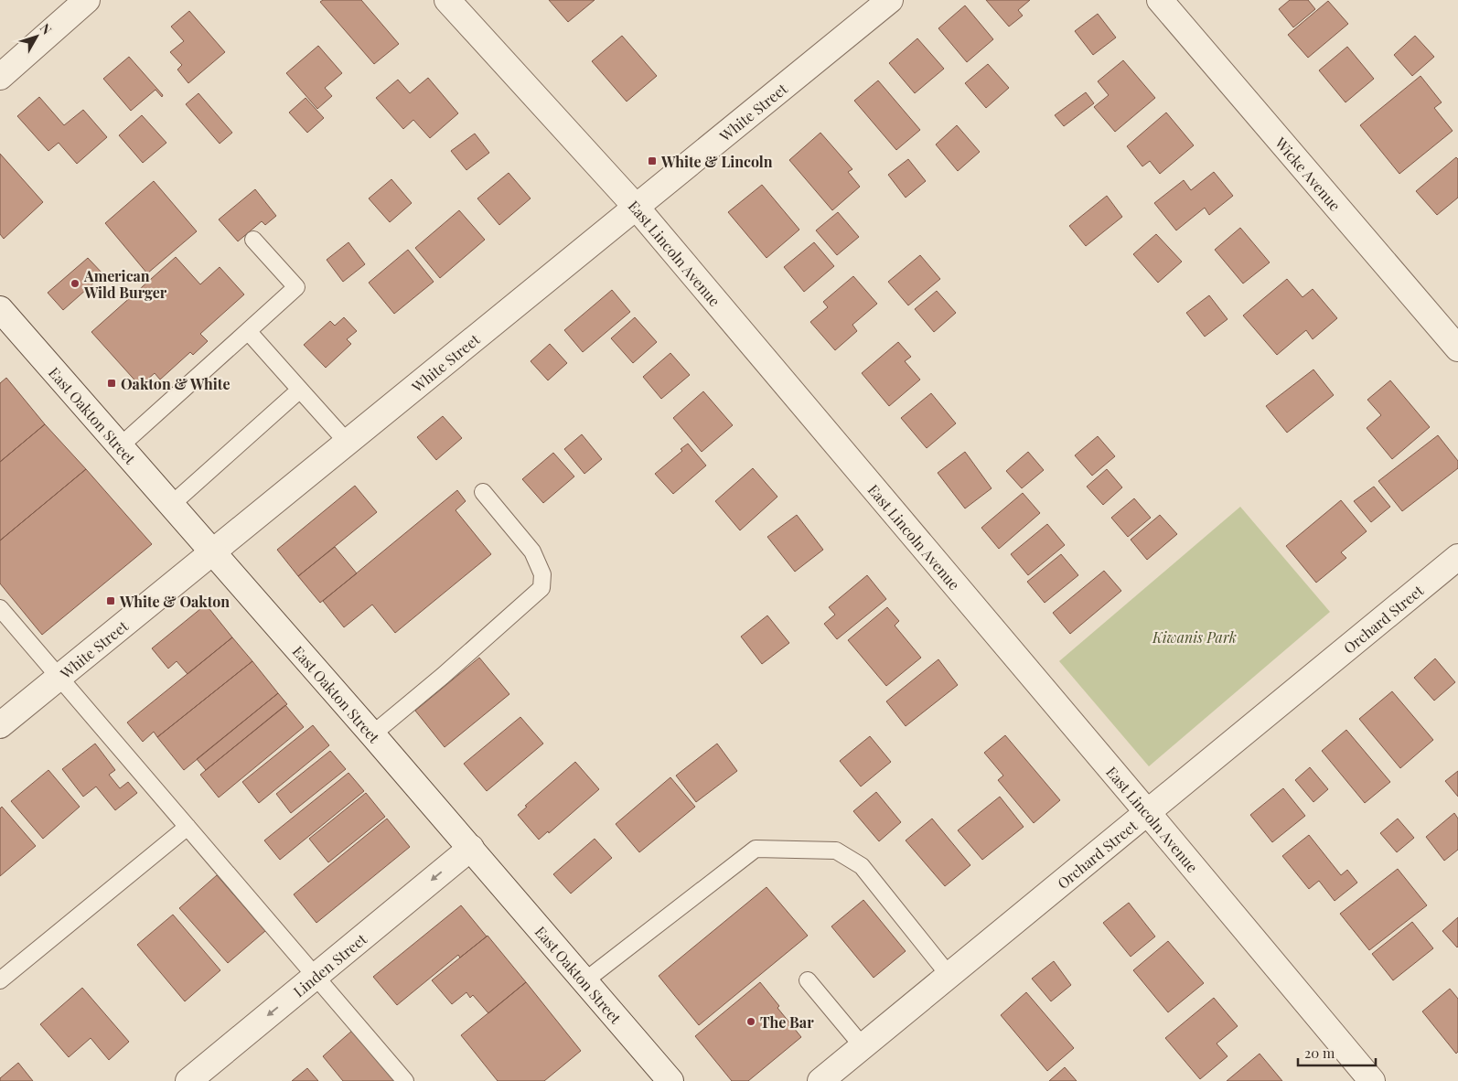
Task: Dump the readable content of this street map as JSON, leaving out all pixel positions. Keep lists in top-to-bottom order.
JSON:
{
  "streets": {
    "street": [
      "White Street",
      "Wicke Avenue",
      "East Lincoln Avenue",
      "East Oakton Street",
      "Orchard Street",
      "Linden Street"
    ]
  },
  "crossings": [
    ["White Street", "East Lincoln Avenue"],
    ["White Street", "East Oakton Street"],
    ["East Lincoln Avenue", "Orchard Street"],
    ["East Oakton Street", "Linden Street"]
  ],
  "one_way": ["Linden Street"],
  "parks": ["Kiwanis Park"],
  "places": {
    "transit": ["White & Lincoln", "Oakton & White", "White & Oakton"],
    "other": ["American Wild Burger", "The Bar"]
  },
  "scale_bar": "20 m",
  "north": "top right"
}
